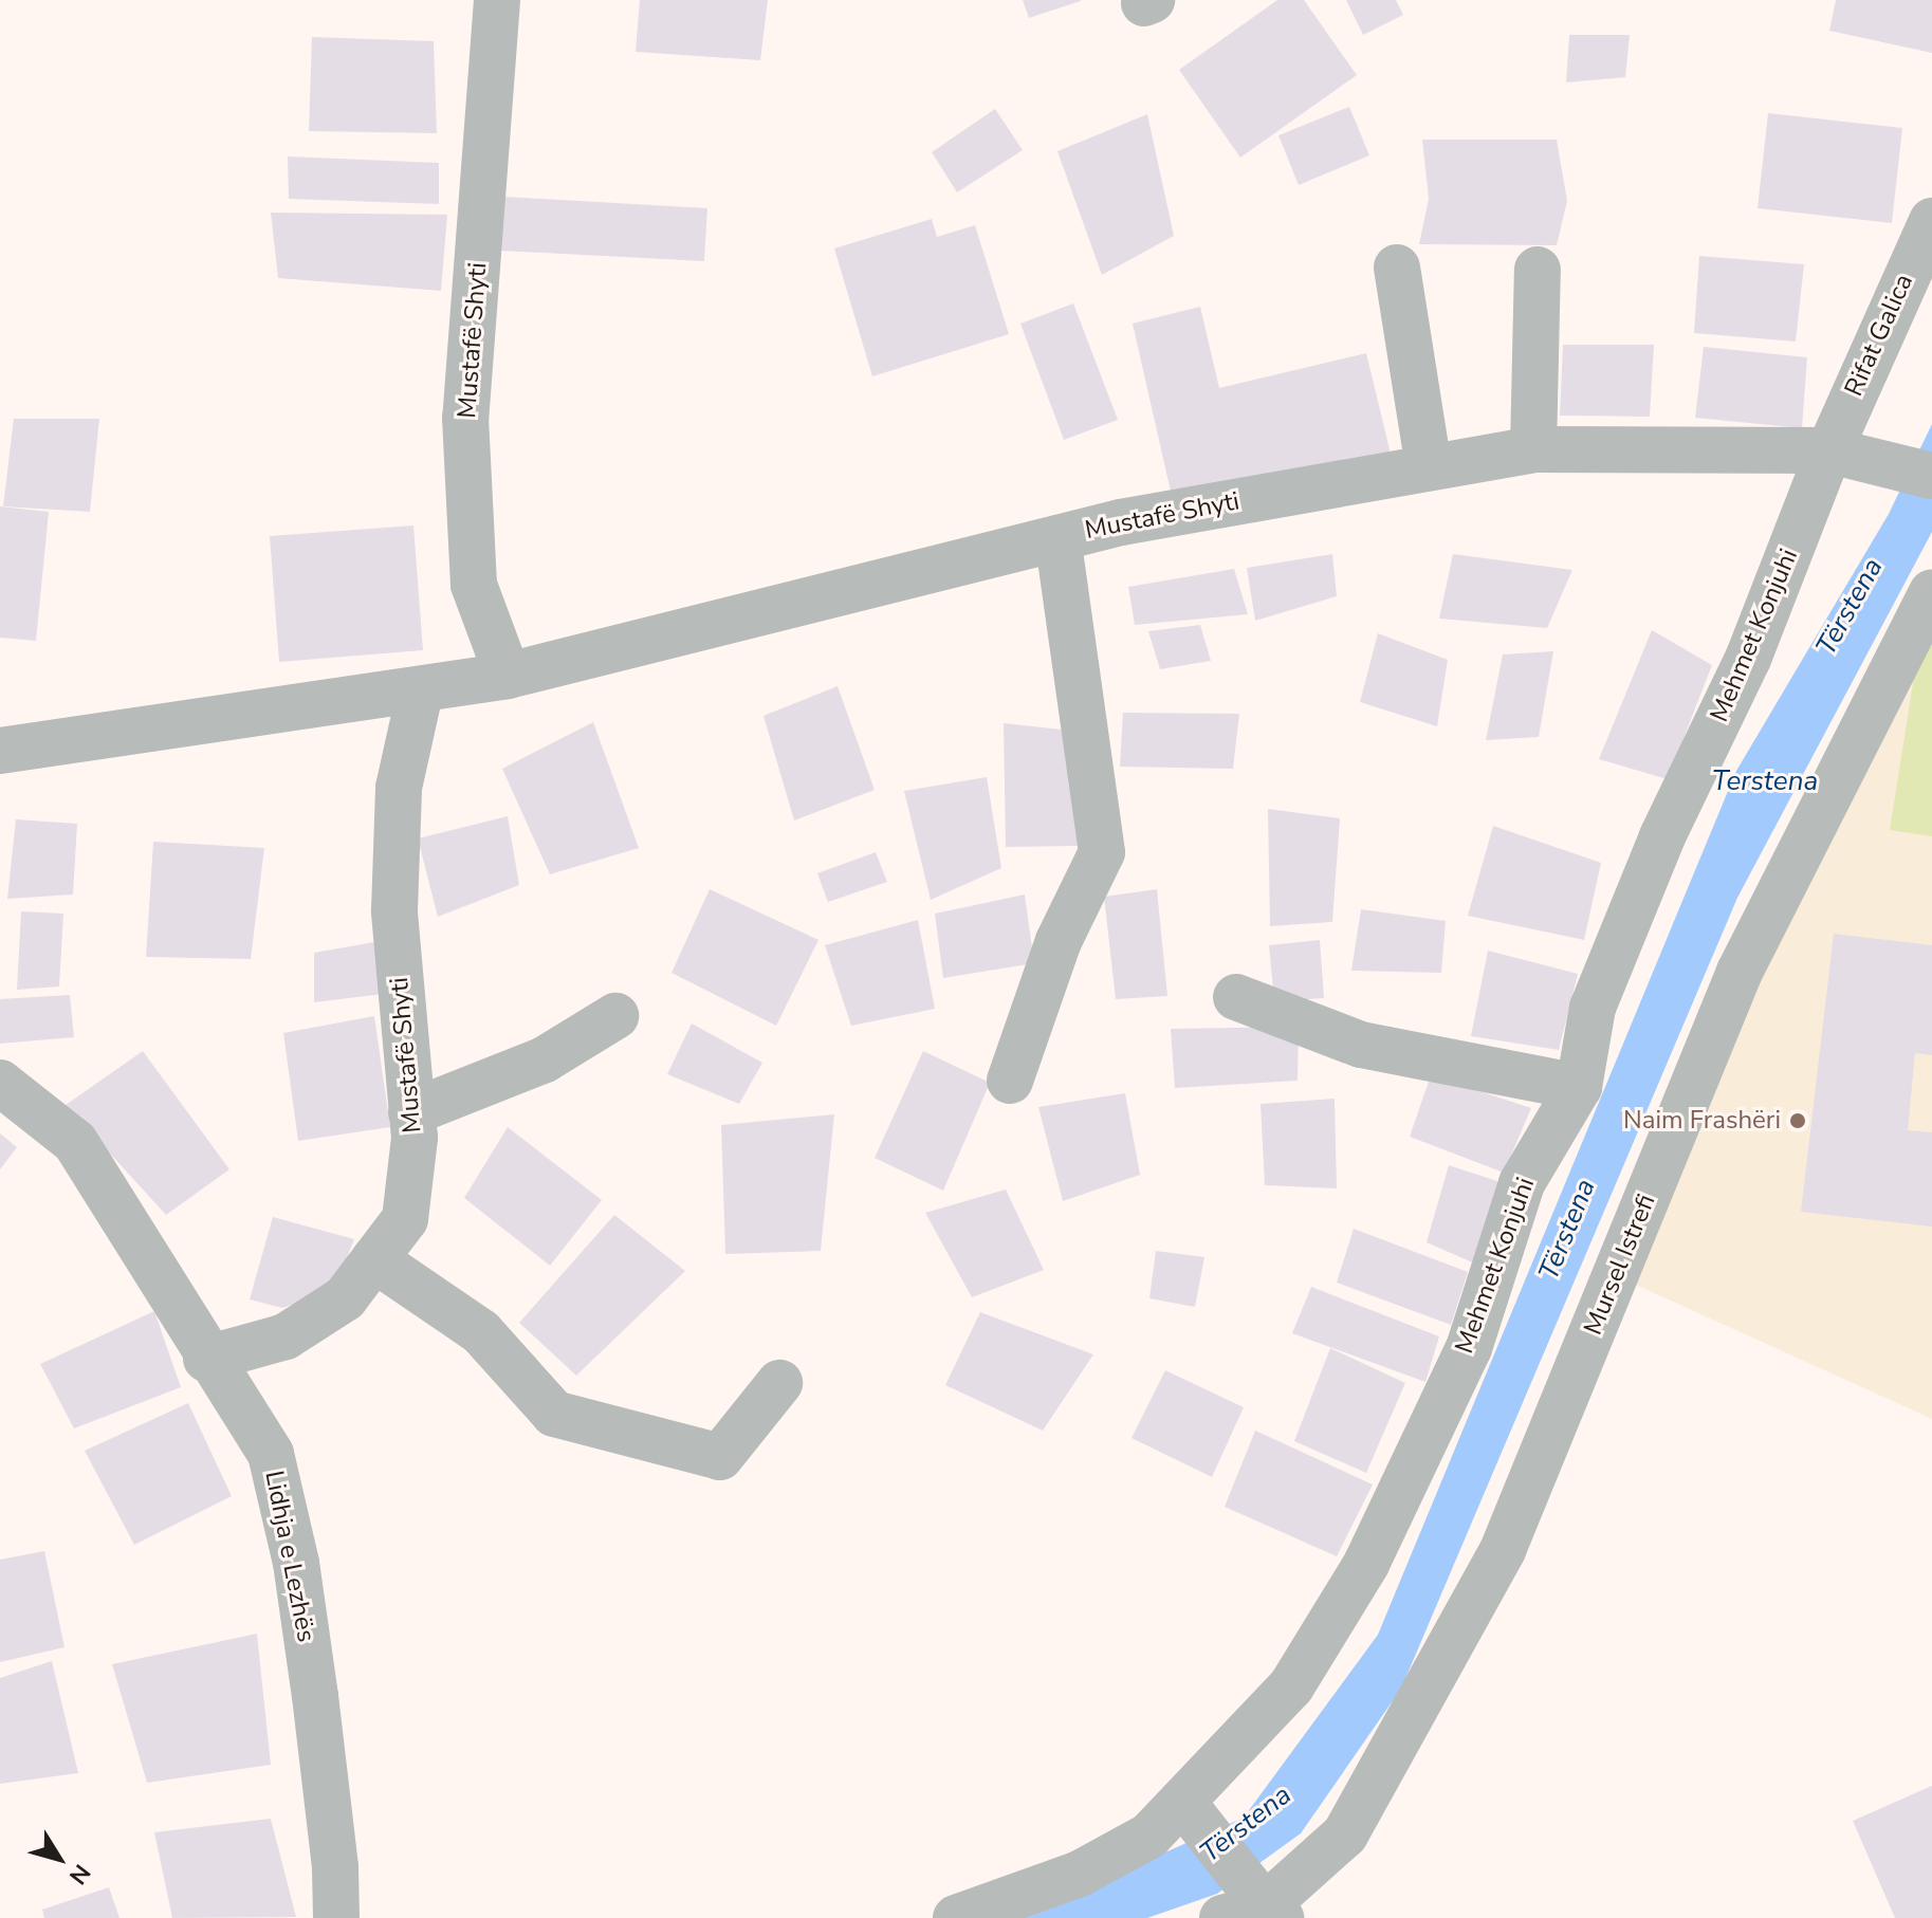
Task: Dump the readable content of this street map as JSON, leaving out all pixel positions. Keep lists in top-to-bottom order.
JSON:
{
  "streets": {
    "street": [
      "Rifat Galica",
      "Mustafë Shyti",
      "Mehmet Konjuhi",
      "Mursel Istrefi",
      "Lidhja e Lezhës"
    ]
  },
  "crossings": [
    ["Rifat Galica", "Mustafë Shyti"],
    ["Rifat Galica", "Mehmet Konjuhi"],
    ["Mustafë Shyti", "Mehmet Konjuhi"],
    ["Mustafë Shyti", "Lidhja e Lezhës"],
    ["Mehmet Konjuhi", "Mursel Istrefi"]
  ],
  "water": ["Tërstena", "Terstena"],
  "places": ["Naim Frashëri"],
  "north": "bottom right"
}
